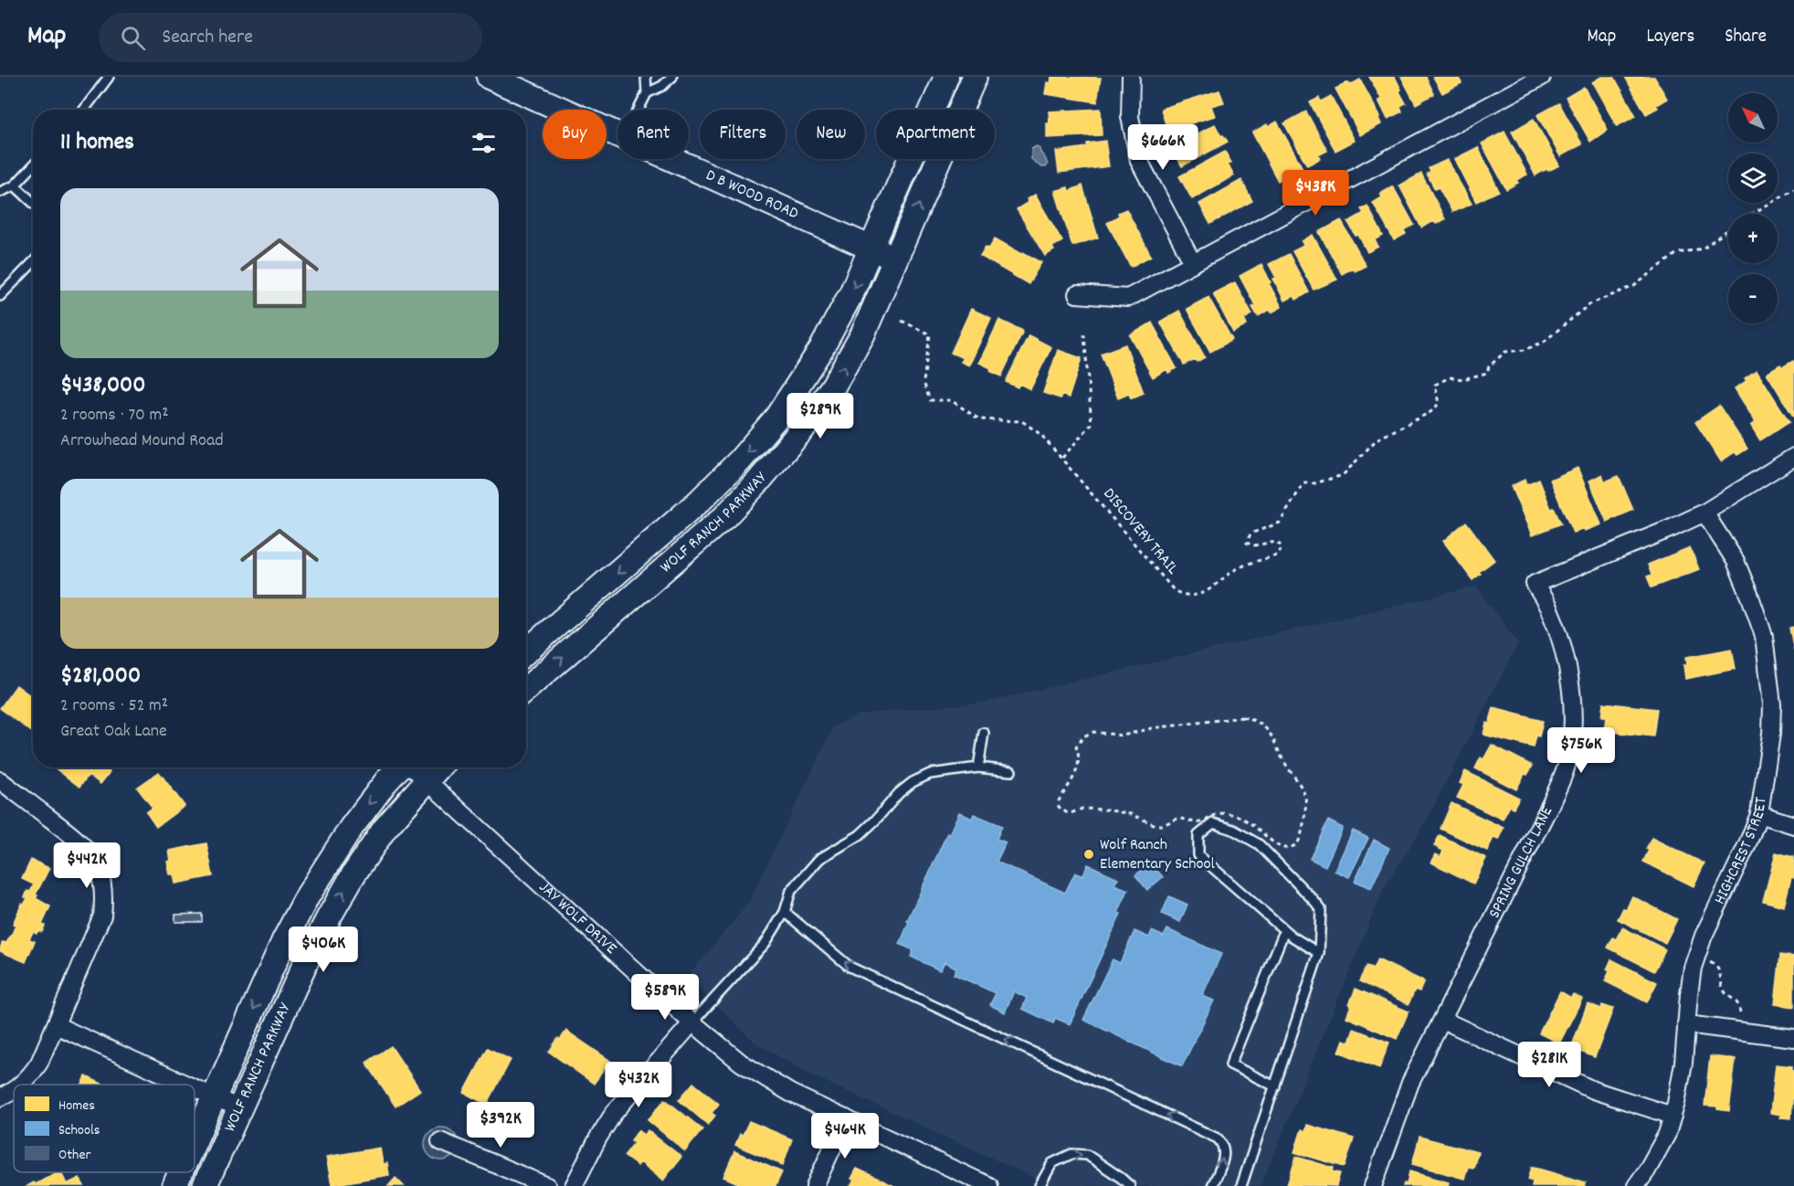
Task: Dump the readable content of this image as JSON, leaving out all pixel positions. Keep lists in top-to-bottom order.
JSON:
{
  "streets": {
    "street": [
      "D B WOOD ROAD",
      "WOLF RANCH PARKWAY",
      "HIGHCREST STREET",
      "SPRING GULCH LANE",
      "JAY WOLF DRIVE"
    ],
    "path": ["DISCOVERY TRAIL"]
  },
  "crossings": [
    ["D B WOOD ROAD", "WOLF RANCH PARKWAY"],
    ["WOLF RANCH PARKWAY", "JAY WOLF DRIVE"],
    ["HIGHCREST STREET", "SPRING GULCH LANE"]
  ],
  "places": ["Wolf Ranch Elementary School"],
  "legend": ["Homes", "Schools", "Other"],
  "north": "top left",
  "page": {
    "header": "Map",
    "search": "Search here",
    "nav": ["Map", "Layers", "Share"],
    "map_buttons": ["+", "−"],
    "chip": [
      "Buy",
      "Rent",
      "Filters",
      "New",
      "Apartment"
    ],
    "heading": "11 homes",
    "price": [
      "$666K",
      "$438K",
      "$289K",
      "$756K",
      "$442K",
      "$406K",
      "$589K",
      "$281K",
      "$432K",
      "$392K",
      "$464K"
    ],
    "list": [
      {
        "name": "$438,000",
        "note": "2 rooms · 70 m² · Arrowhead Mound Road"
      },
      {
        "name": "$281,000",
        "note": "2 rooms · 52 m² · Great Oak Lane"
      }
    ]
  }
}
